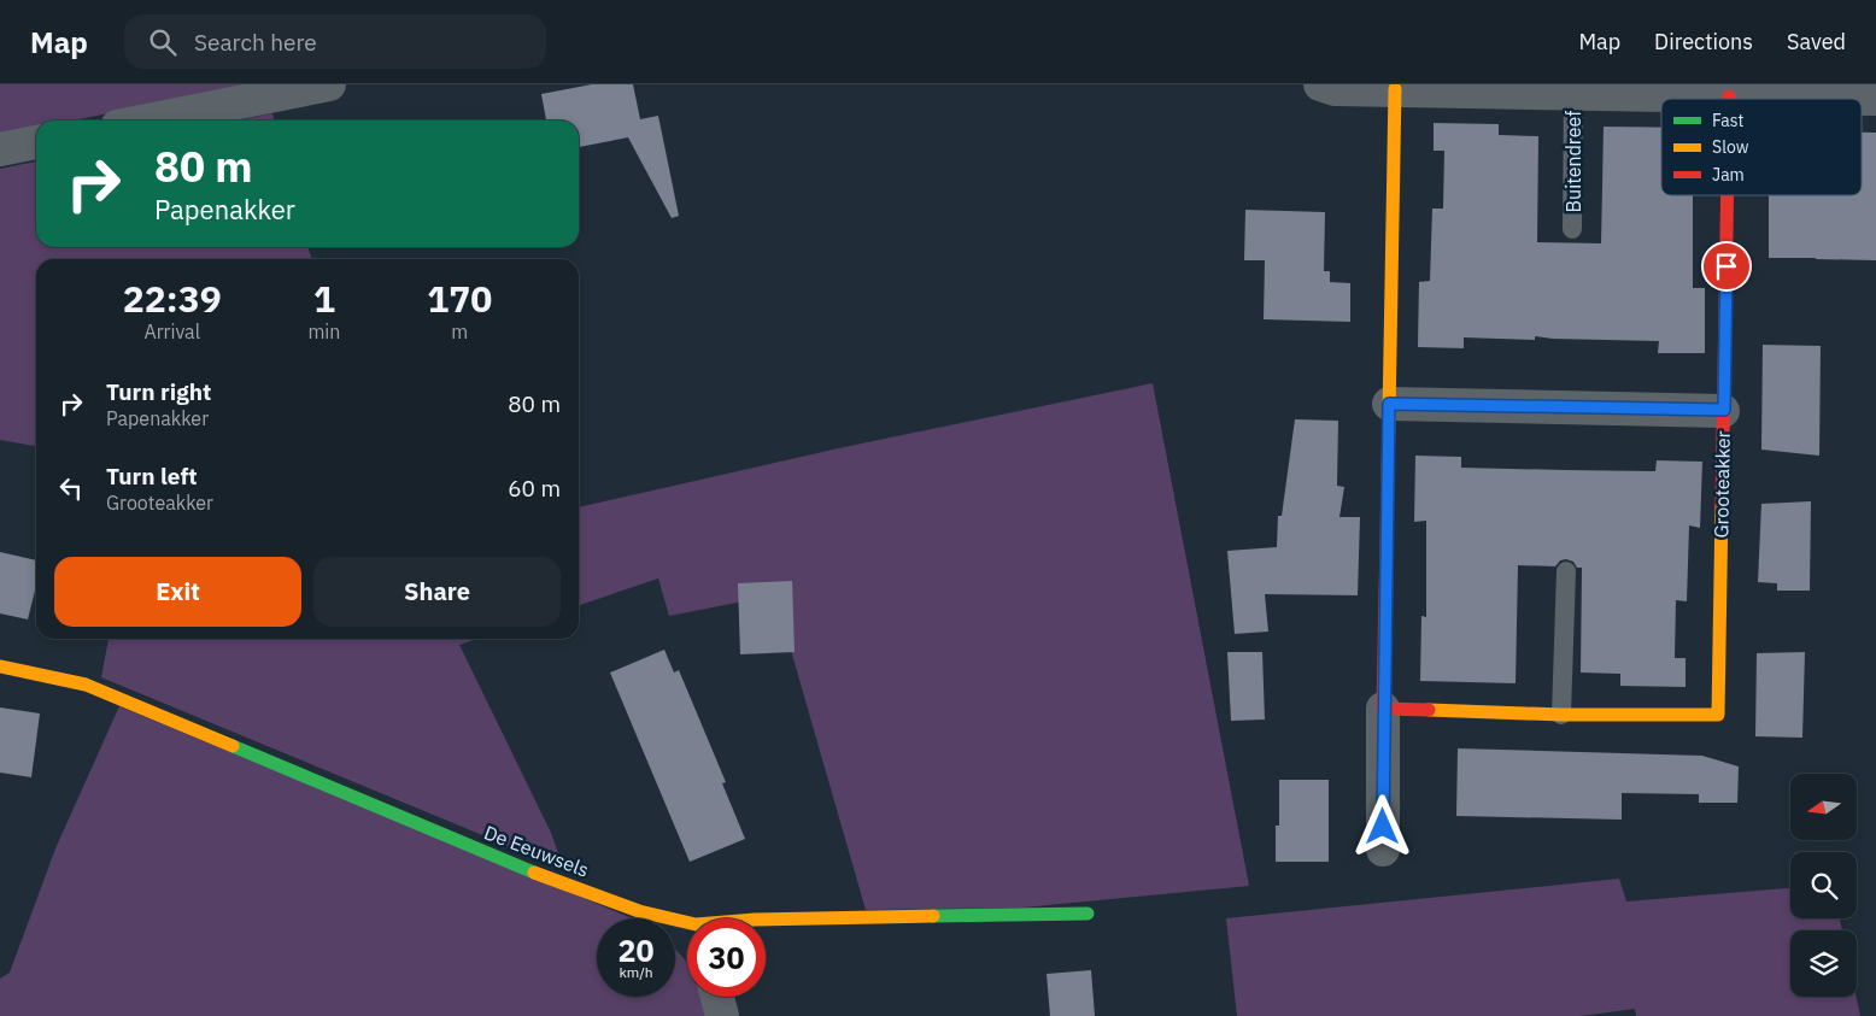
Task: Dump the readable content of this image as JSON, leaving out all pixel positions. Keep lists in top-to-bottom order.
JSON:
{
  "streets": {
    "street": ["Buitendreef", "Grooteakker", "De Eeuwsels"]
  },
  "legend": ["Fast", "Slow", "Jam"],
  "north": "left",
  "page": {
    "header": "Map",
    "search": "Search here",
    "nav": ["Map", "Directions", "Saved"],
    "turn": ["80 m", "Papenakker"],
    "eta": [
      "22:39",
      "Arrival",
      "1",
      "min",
      "170",
      "m"
    ],
    "list": [
      {
        "name": "Turn right",
        "note": "Papenakker",
        "value": "80 m"
      },
      {
        "name": "Turn left",
        "note": "Grooteakker",
        "value": "60 m"
      }
    ],
    "buttons": ["Exit", "Share"],
    "speed": "20 km/h",
    "limit": "30"
  }
}
